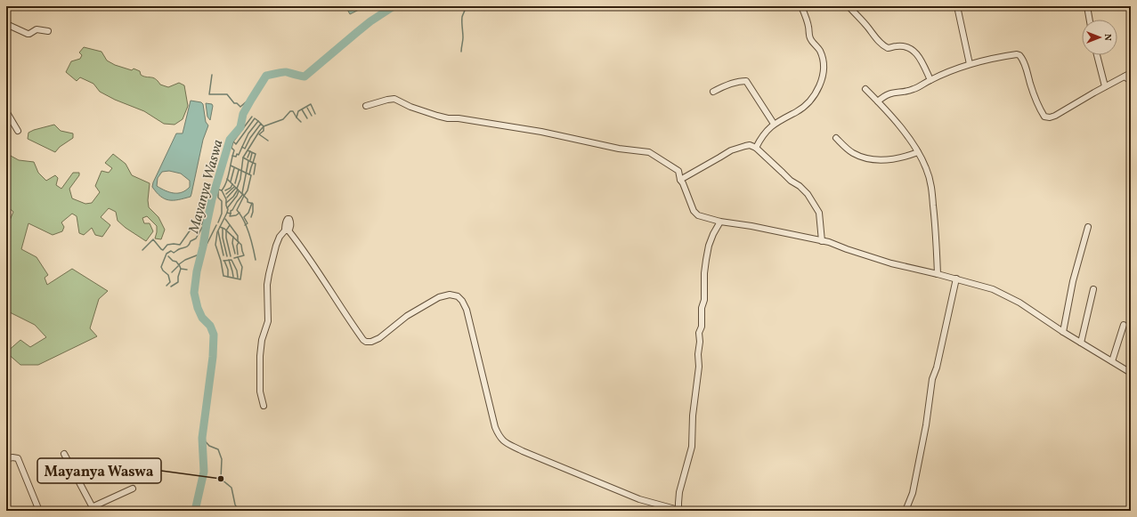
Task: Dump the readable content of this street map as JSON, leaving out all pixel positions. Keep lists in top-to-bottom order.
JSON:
{
  "water": ["Mayanya Waswa"],
  "places": ["Mayanya Waswa"],
  "north": "right"
}
